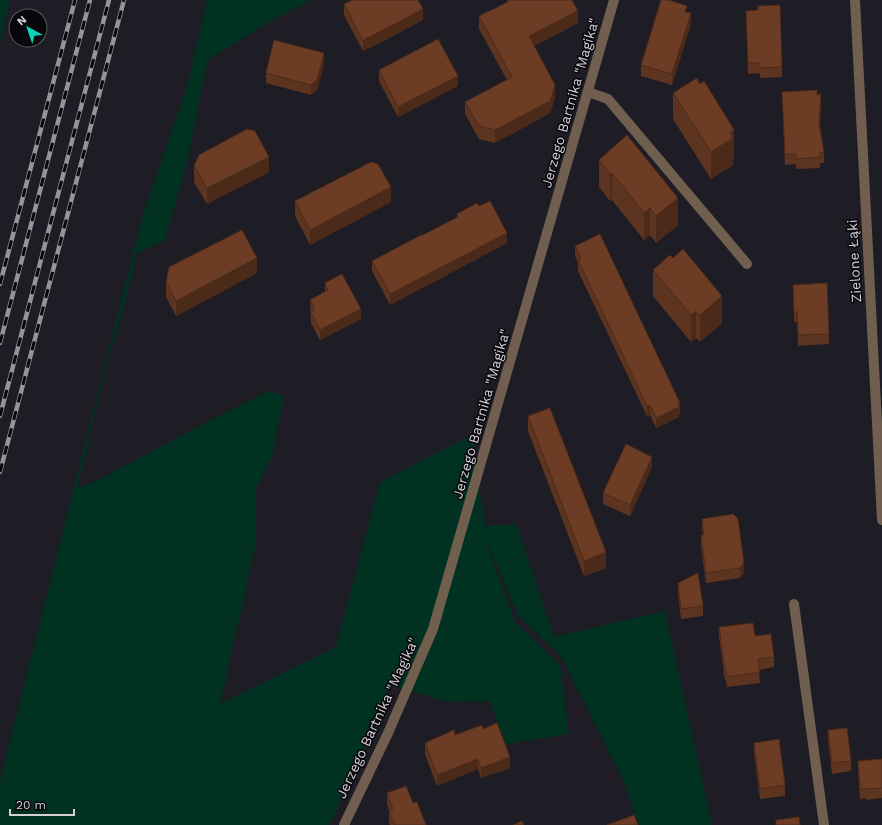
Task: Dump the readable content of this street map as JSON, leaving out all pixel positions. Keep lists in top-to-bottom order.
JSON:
{
  "streets": {
    "street": ["Jerzego Bartnika \"Magika\"", "Zielone Łąki"]
  },
  "scale_bar": "20 m",
  "north": "top left"
}
